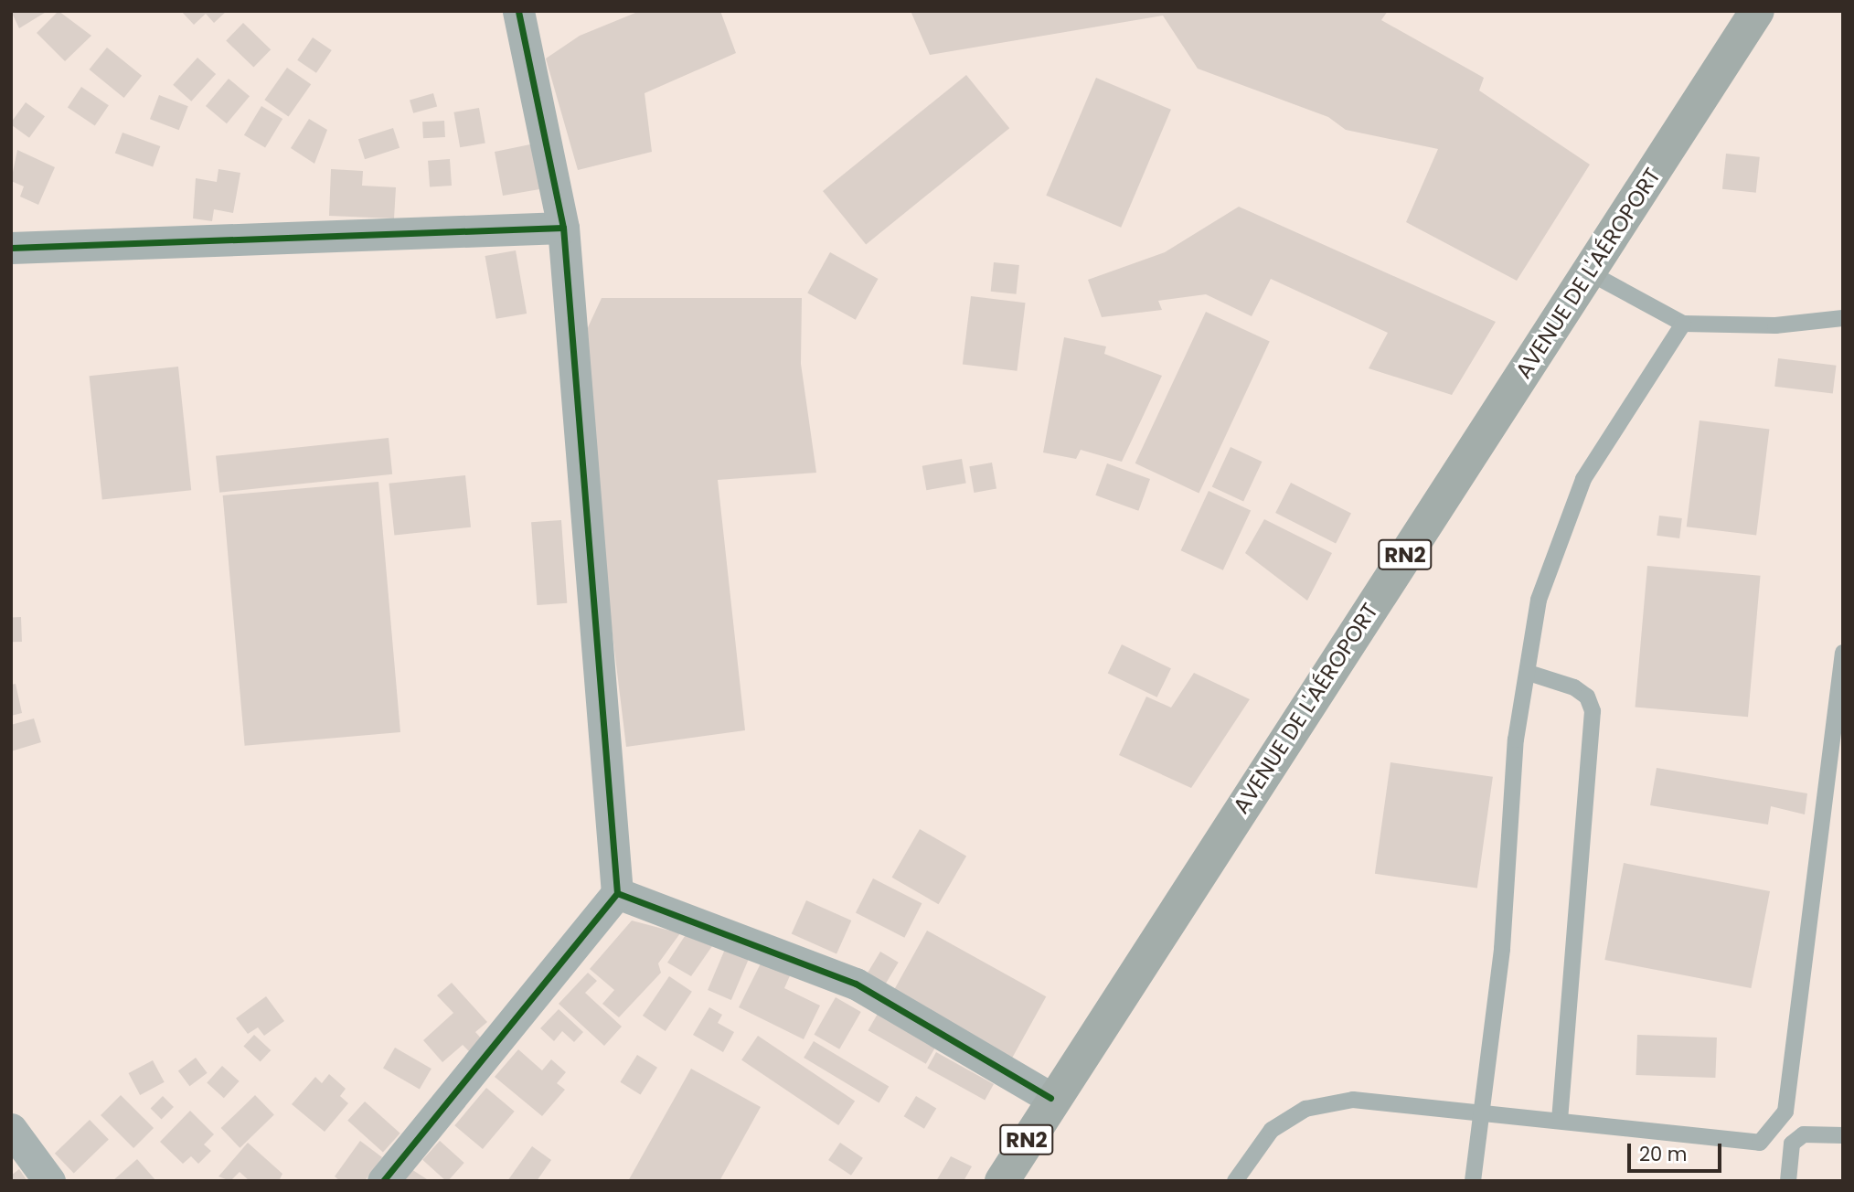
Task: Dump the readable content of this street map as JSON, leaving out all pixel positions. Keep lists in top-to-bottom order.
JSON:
{
  "streets": {
    "highway": ["AVENUE DE L'AÉROPORT", "RN2"]
  },
  "scale_bar": "20 m"
}
